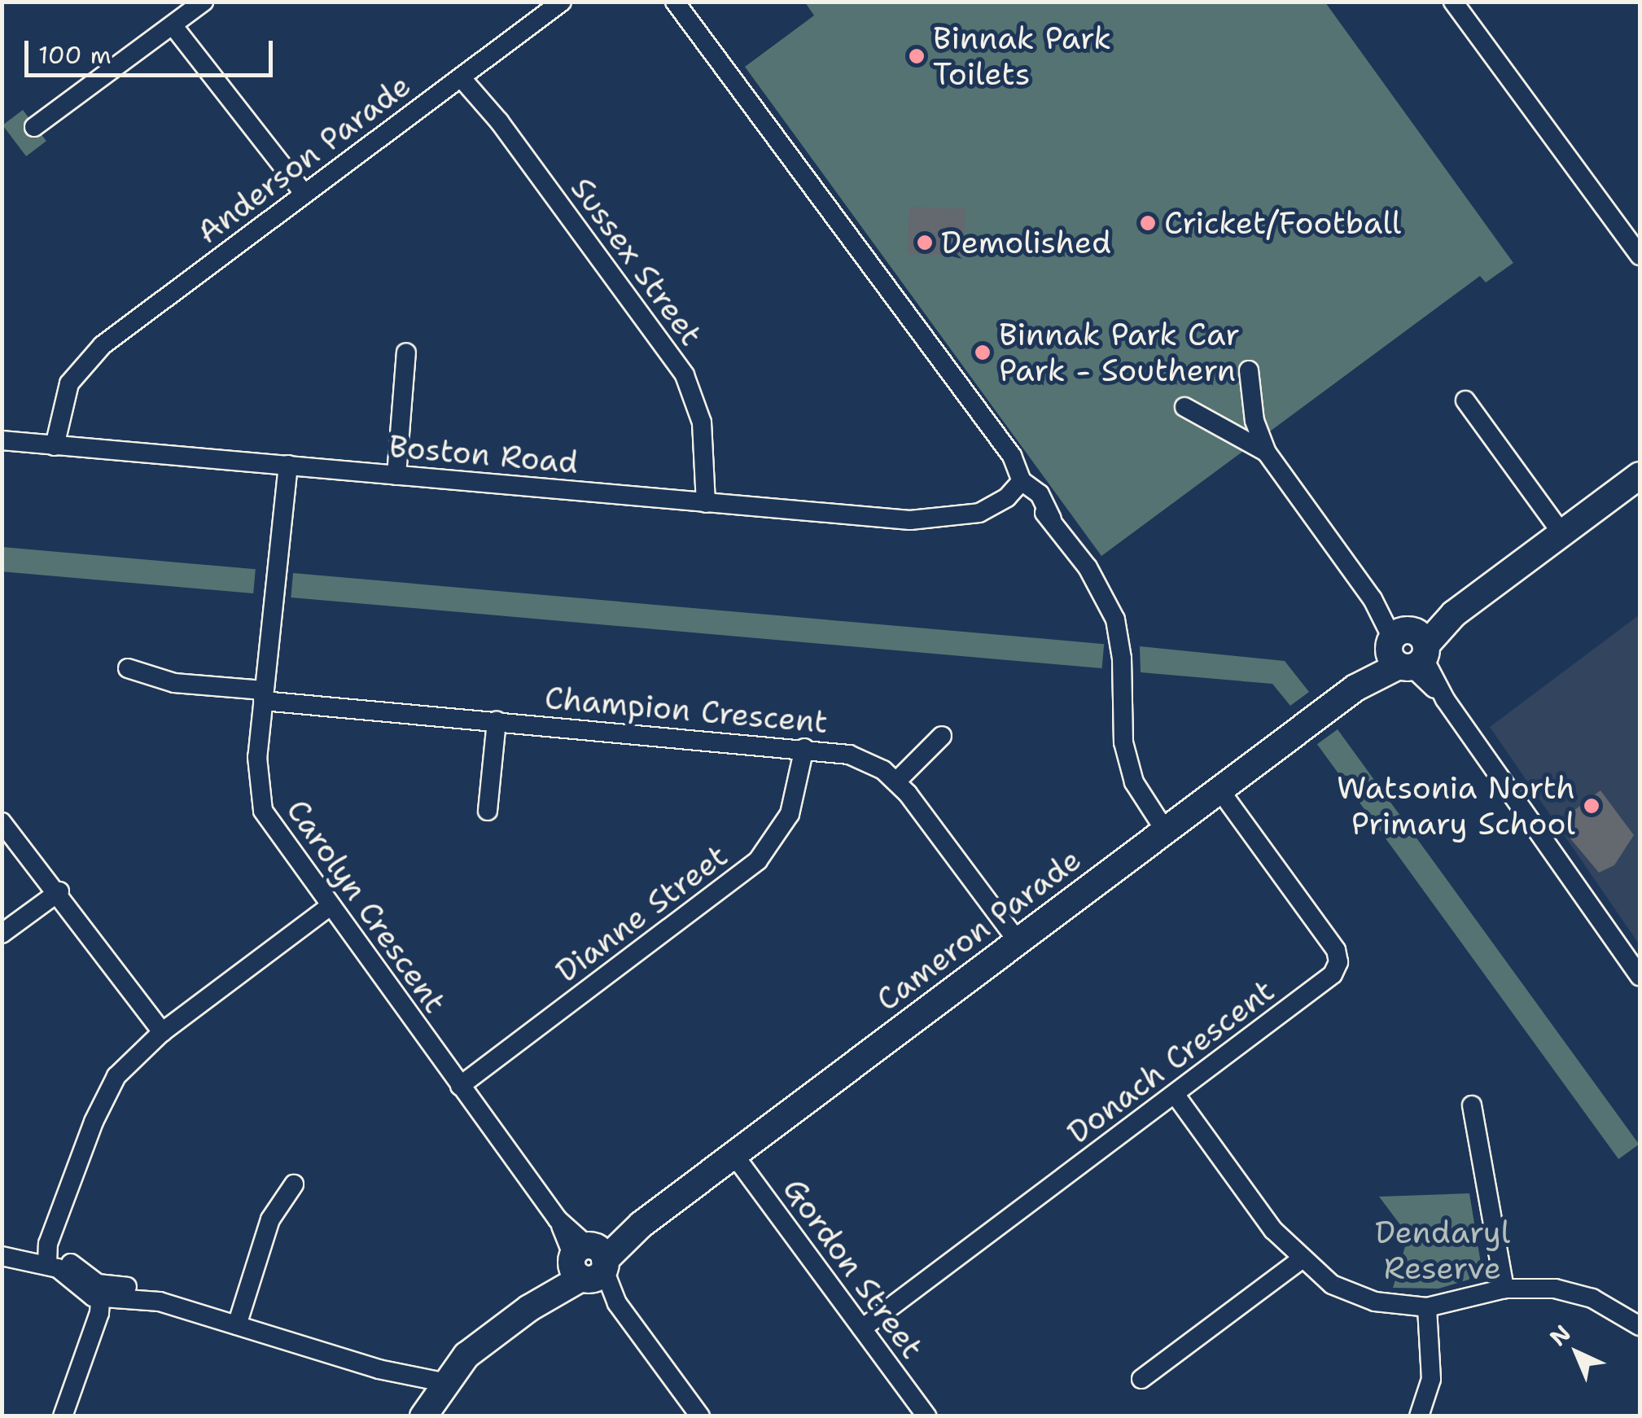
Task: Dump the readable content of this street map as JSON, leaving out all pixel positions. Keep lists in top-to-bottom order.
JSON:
{
  "streets": {
    "street": [
      "Anderson Parade",
      "Sussex Street",
      "Boston Road",
      "Champion Crescent",
      "Carolyn Crescent",
      "Dianne Street",
      "Cameron Parade",
      "Donach Crescent",
      "Gordon Street"
    ]
  },
  "crossings": [
    ["Anderson Parade", "Sussex Street"],
    ["Anderson Parade", "Boston Road"],
    ["Sussex Street", "Boston Road"],
    ["Boston Road", "Carolyn Crescent"],
    ["Champion Crescent", "Carolyn Crescent"],
    ["Champion Crescent", "Dianne Street"],
    ["Champion Crescent", "Cameron Parade"],
    ["Carolyn Crescent", "Dianne Street"],
    ["Carolyn Crescent", "Cameron Parade"],
    ["Cameron Parade", "Donach Crescent"],
    ["Cameron Parade", "Gordon Street"],
    ["Donach Crescent", "Gordon Street"]
  ],
  "parks": ["Dendaryl Reserve"],
  "places": [
    "Binnak Park Toilets",
    "Cricket/Football",
    "Demolished",
    "Binnak Park Car Park - Southern",
    "Watsonia North Primary School"
  ],
  "scale_bar": "100 m",
  "north": "top left"
}
